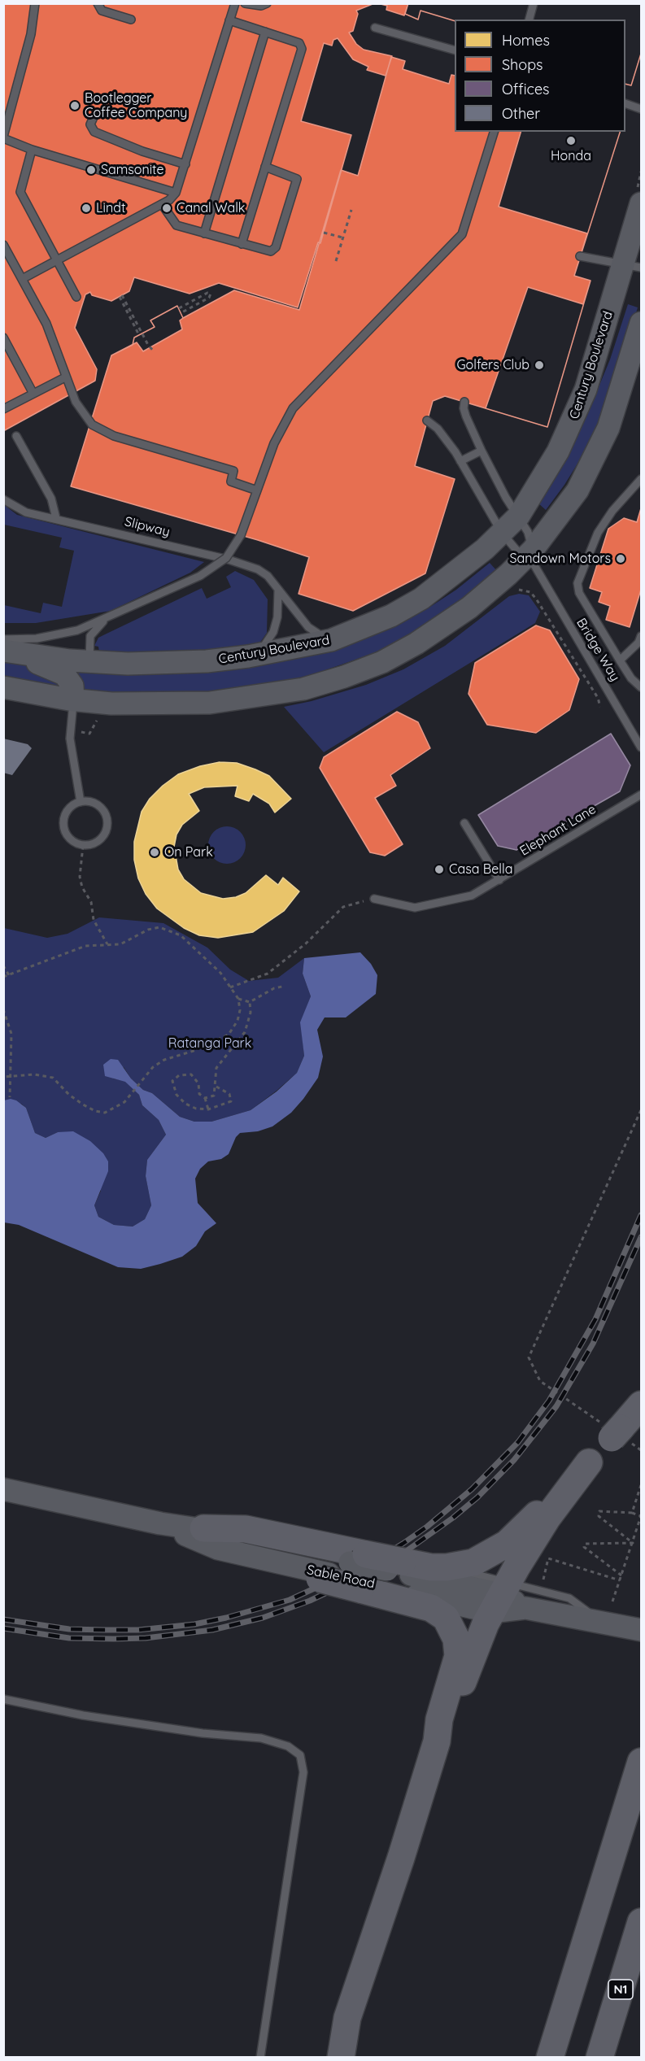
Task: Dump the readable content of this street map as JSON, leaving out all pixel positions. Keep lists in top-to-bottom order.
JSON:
{
  "streets": {
    "highway": ["N1"],
    "main road": ["Century Boulevard", "Sable Road"],
    "lane": ["Slipway", "Bridge Way", "Elephant Lane"]
  },
  "crossings": [
    ["Century Boulevard", "Slipway"]
  ],
  "parks": ["Ratanga Park"],
  "places": [
    "Bootlegger Coffee Company",
    "Honda",
    "Samsonite",
    "Lindt",
    "Canal Walk",
    "Golfers Club",
    "Sandown Motors",
    "On Park",
    "Casa Bella"
  ],
  "legend": [
    "Homes",
    "Shops",
    "Offices",
    "Other"
  ]
}
